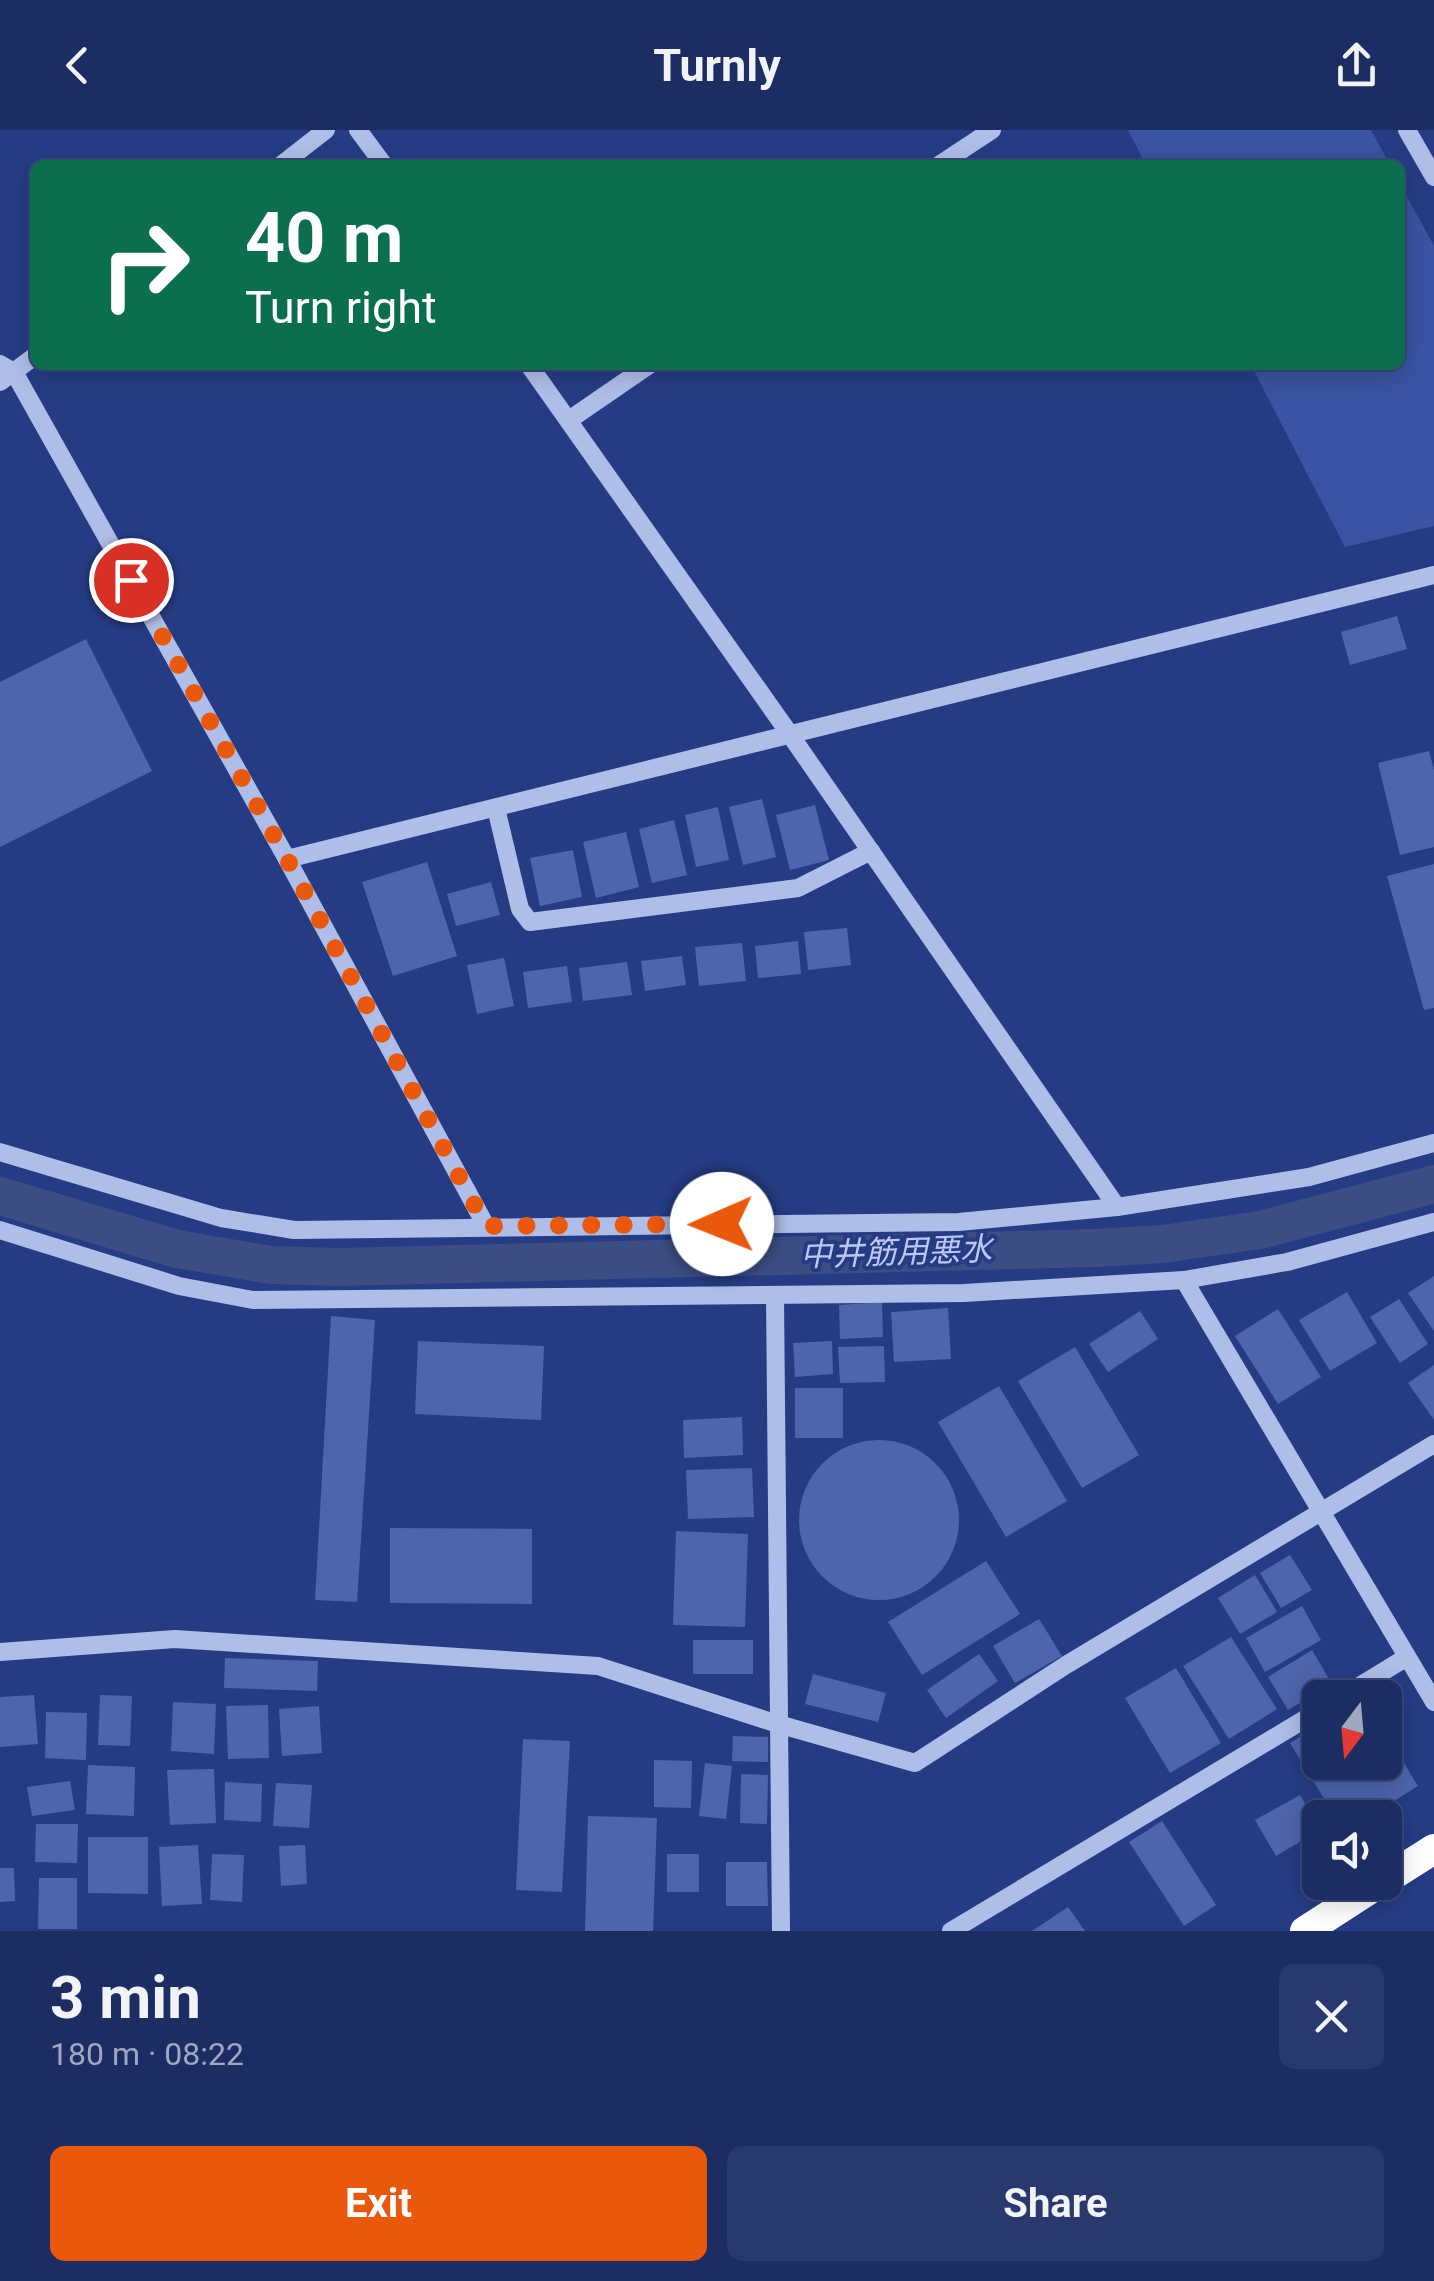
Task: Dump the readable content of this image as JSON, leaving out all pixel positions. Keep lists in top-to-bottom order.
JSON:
{
  "water": ["中井筋用悪水"],
  "north": "bottom",
  "page": {
    "header": "Turnly",
    "turn": ["40 m", "Turn right"],
    "heading": ["3 min", "180 m · 08:22"],
    "buttons": ["Exit", "Share"]
  }
}
